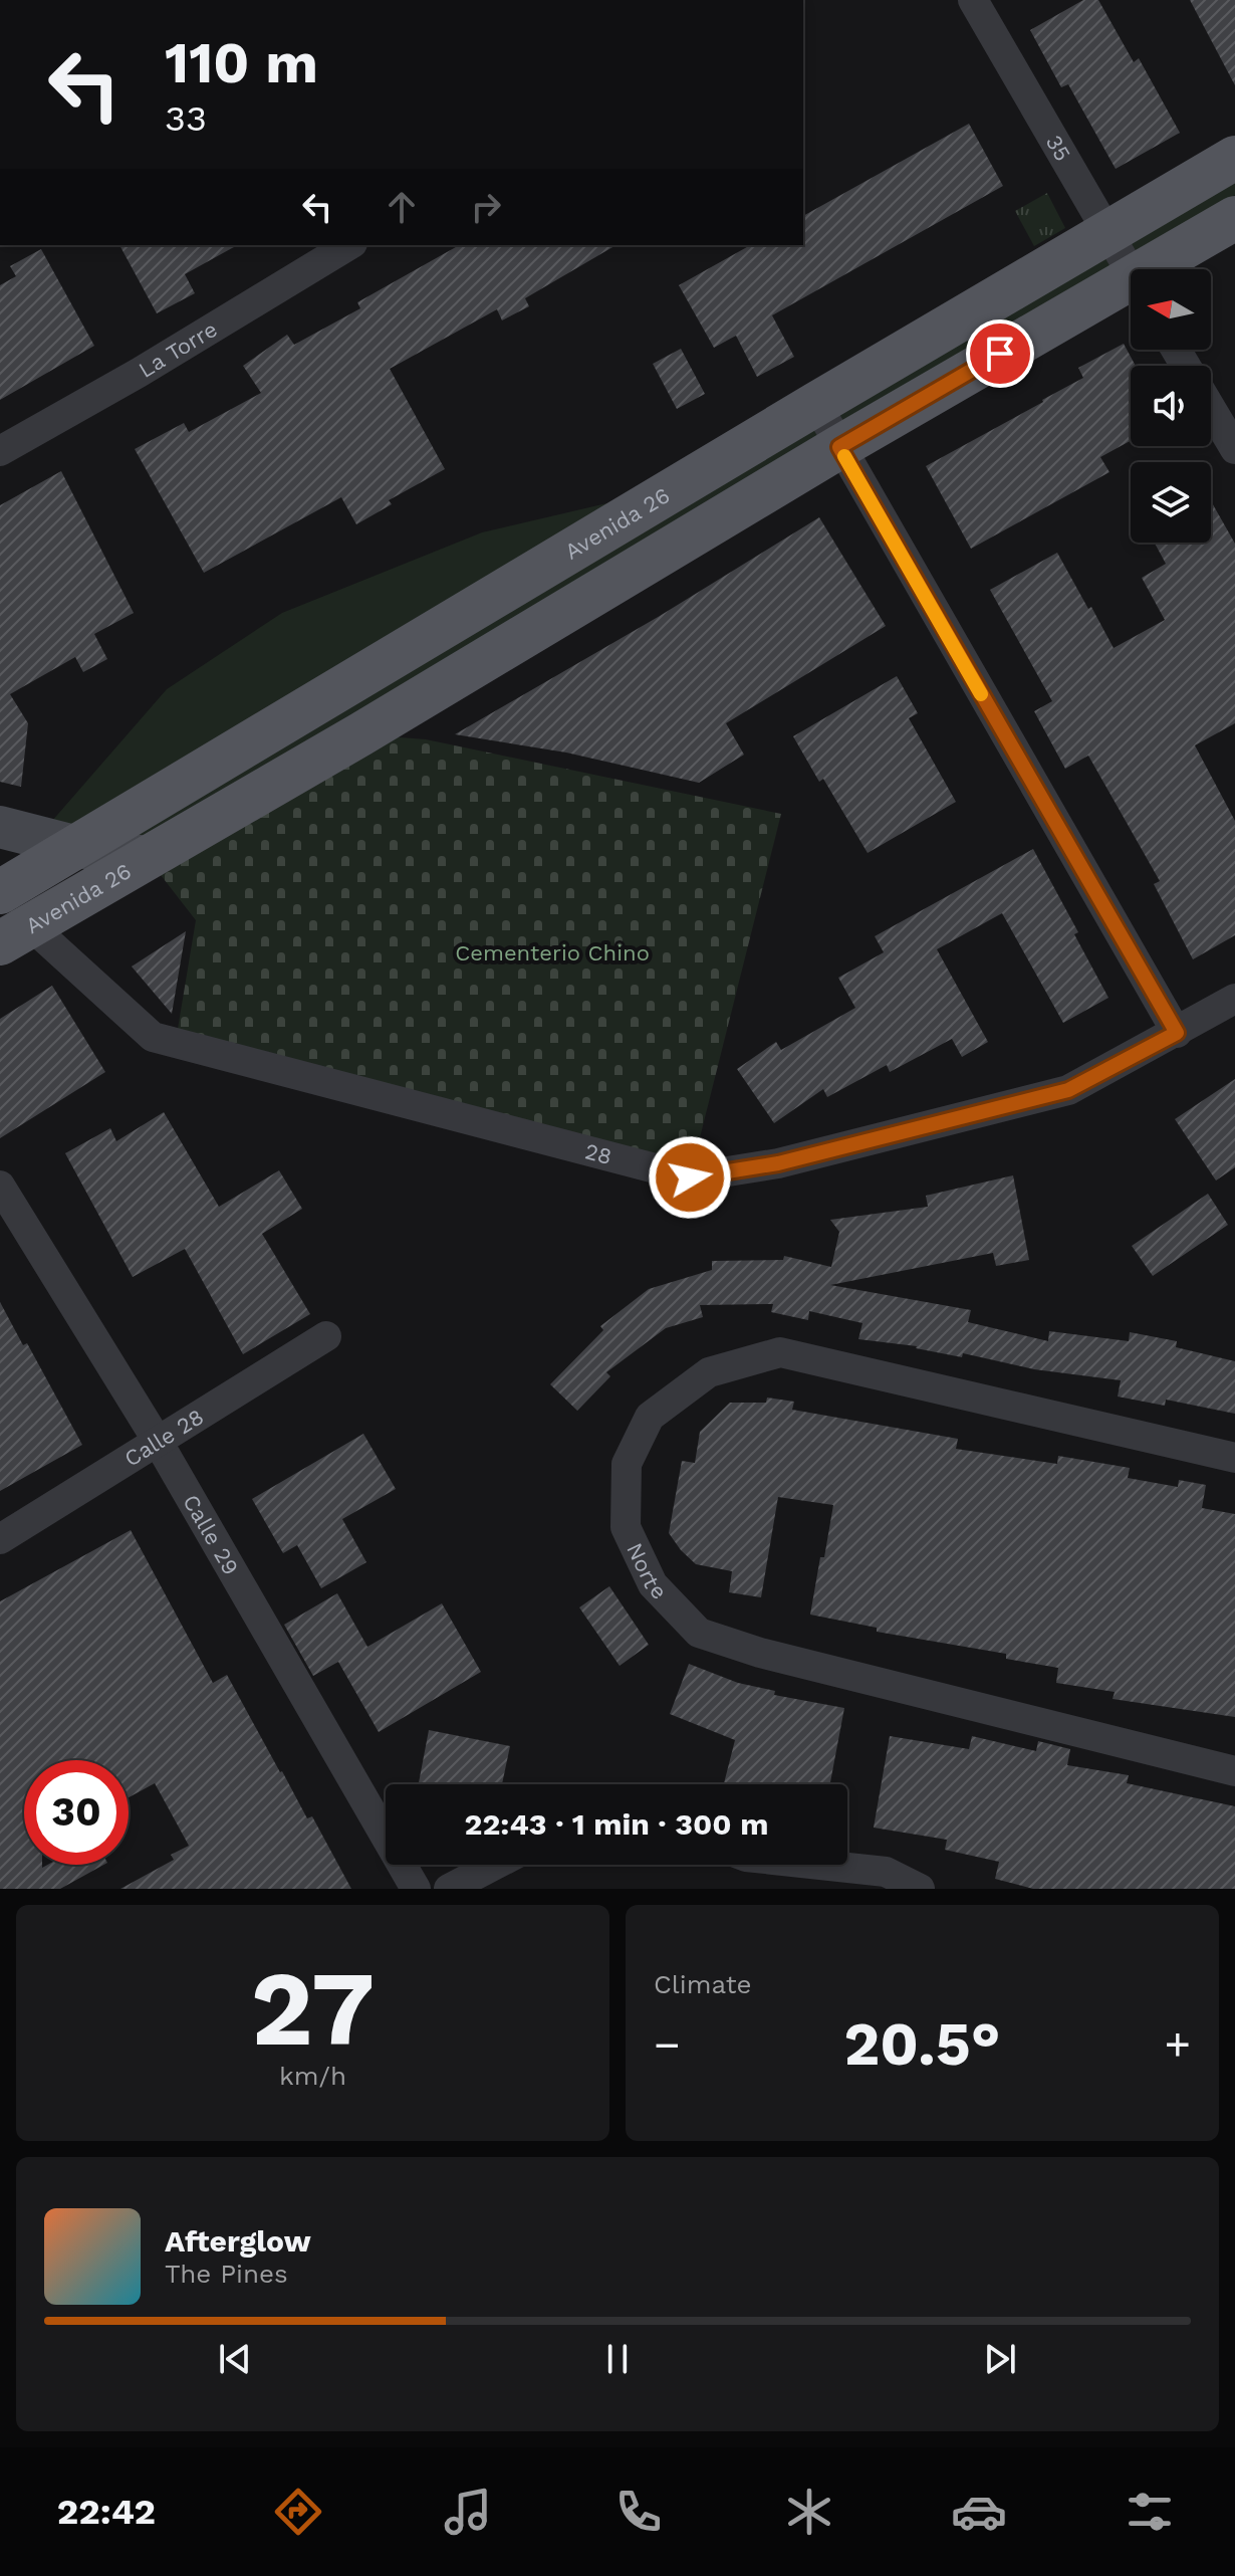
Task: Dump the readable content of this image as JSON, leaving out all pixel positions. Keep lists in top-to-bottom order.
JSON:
{
  "streets": {
    "main road": ["Avenida 26"],
    "street": [
      "35",
      "La Torre",
      "28",
      "Calle 28",
      "Calle 29",
      "Norte"
    ]
  },
  "crossings": [
    ["35", "Avenida 26"],
    ["Avenida 26", "28"],
    ["Calle 28", "Calle 29"]
  ],
  "parks": ["Cementerio Chino"],
  "north": "left",
  "page": {
    "turn": ["110 m", "33"],
    "limit": "30",
    "trip": "22:43 · 1 min · 300 m",
    "tile": [
      ["27", "km/h"],
      "Climate"
    ],
    "heat": ["−", "20.5°", "+"],
    "song": ["Afterglow", "The Pines"],
    "tabs": "22:42"
  }
}
